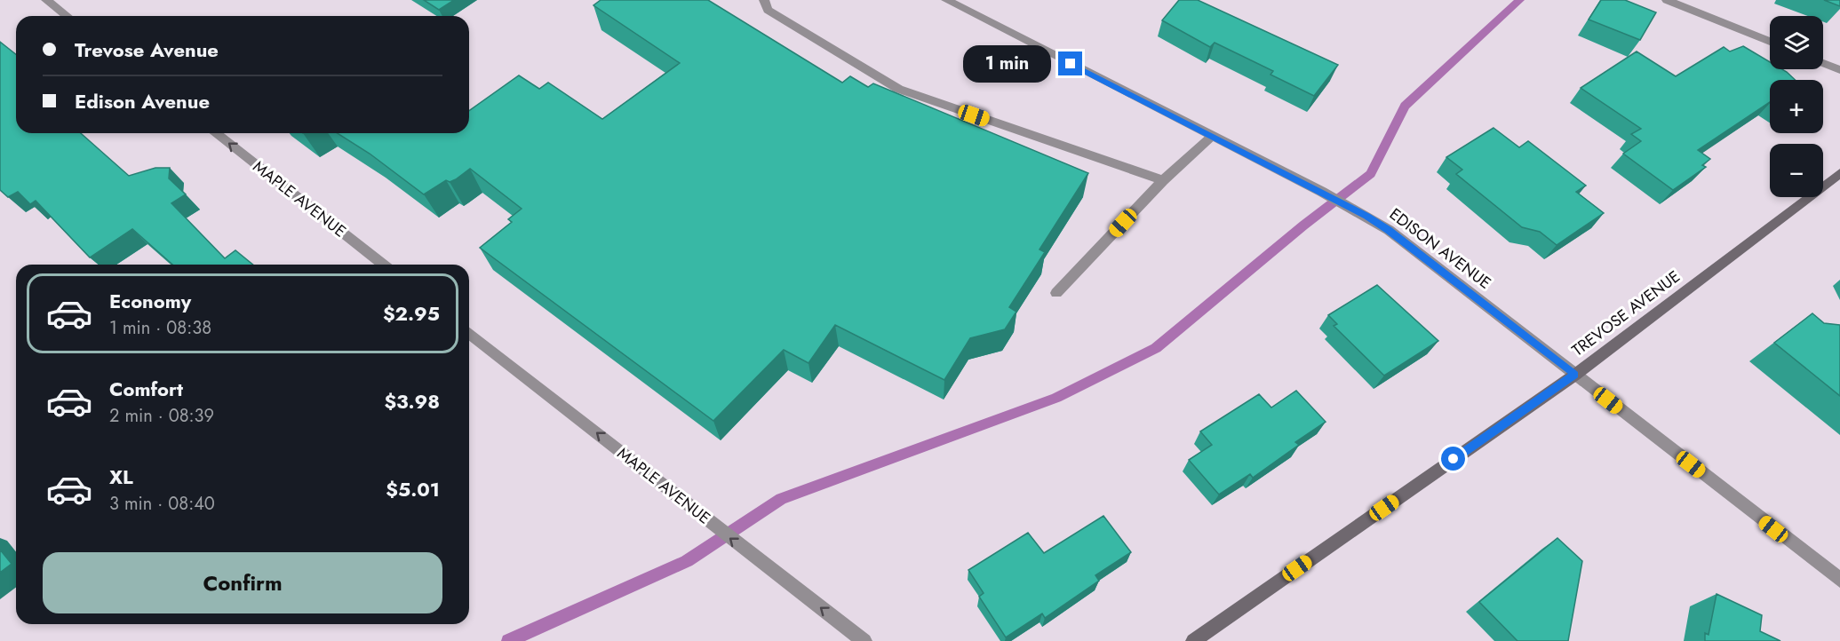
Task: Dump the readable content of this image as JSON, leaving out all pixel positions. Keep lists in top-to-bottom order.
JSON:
{
  "streets": {
    "street": ["MAPLE AVENUE", "EDISON AVENUE", "TREVOSE AVENUE"]
  },
  "crossings": [
    ["EDISON AVENUE", "TREVOSE AVENUE"]
  ],
  "one_way": ["MAPLE AVENUE"],
  "page": {
    "map_buttons": ["+", "−"],
    "banner": ["Trevose Avenue", "Edison Avenue"],
    "bubble": "1 min",
    "list": [
      {
        "name": "Economy",
        "note": "1 min · 08:38",
        "value": "$2.95"
      },
      {
        "name": "Comfort",
        "note": "2 min · 08:39",
        "value": "$3.98"
      },
      {
        "name": "XL",
        "note": "3 min · 08:40",
        "value": "$5.01"
      }
    ],
    "buttons": "Confirm"
  }
}
